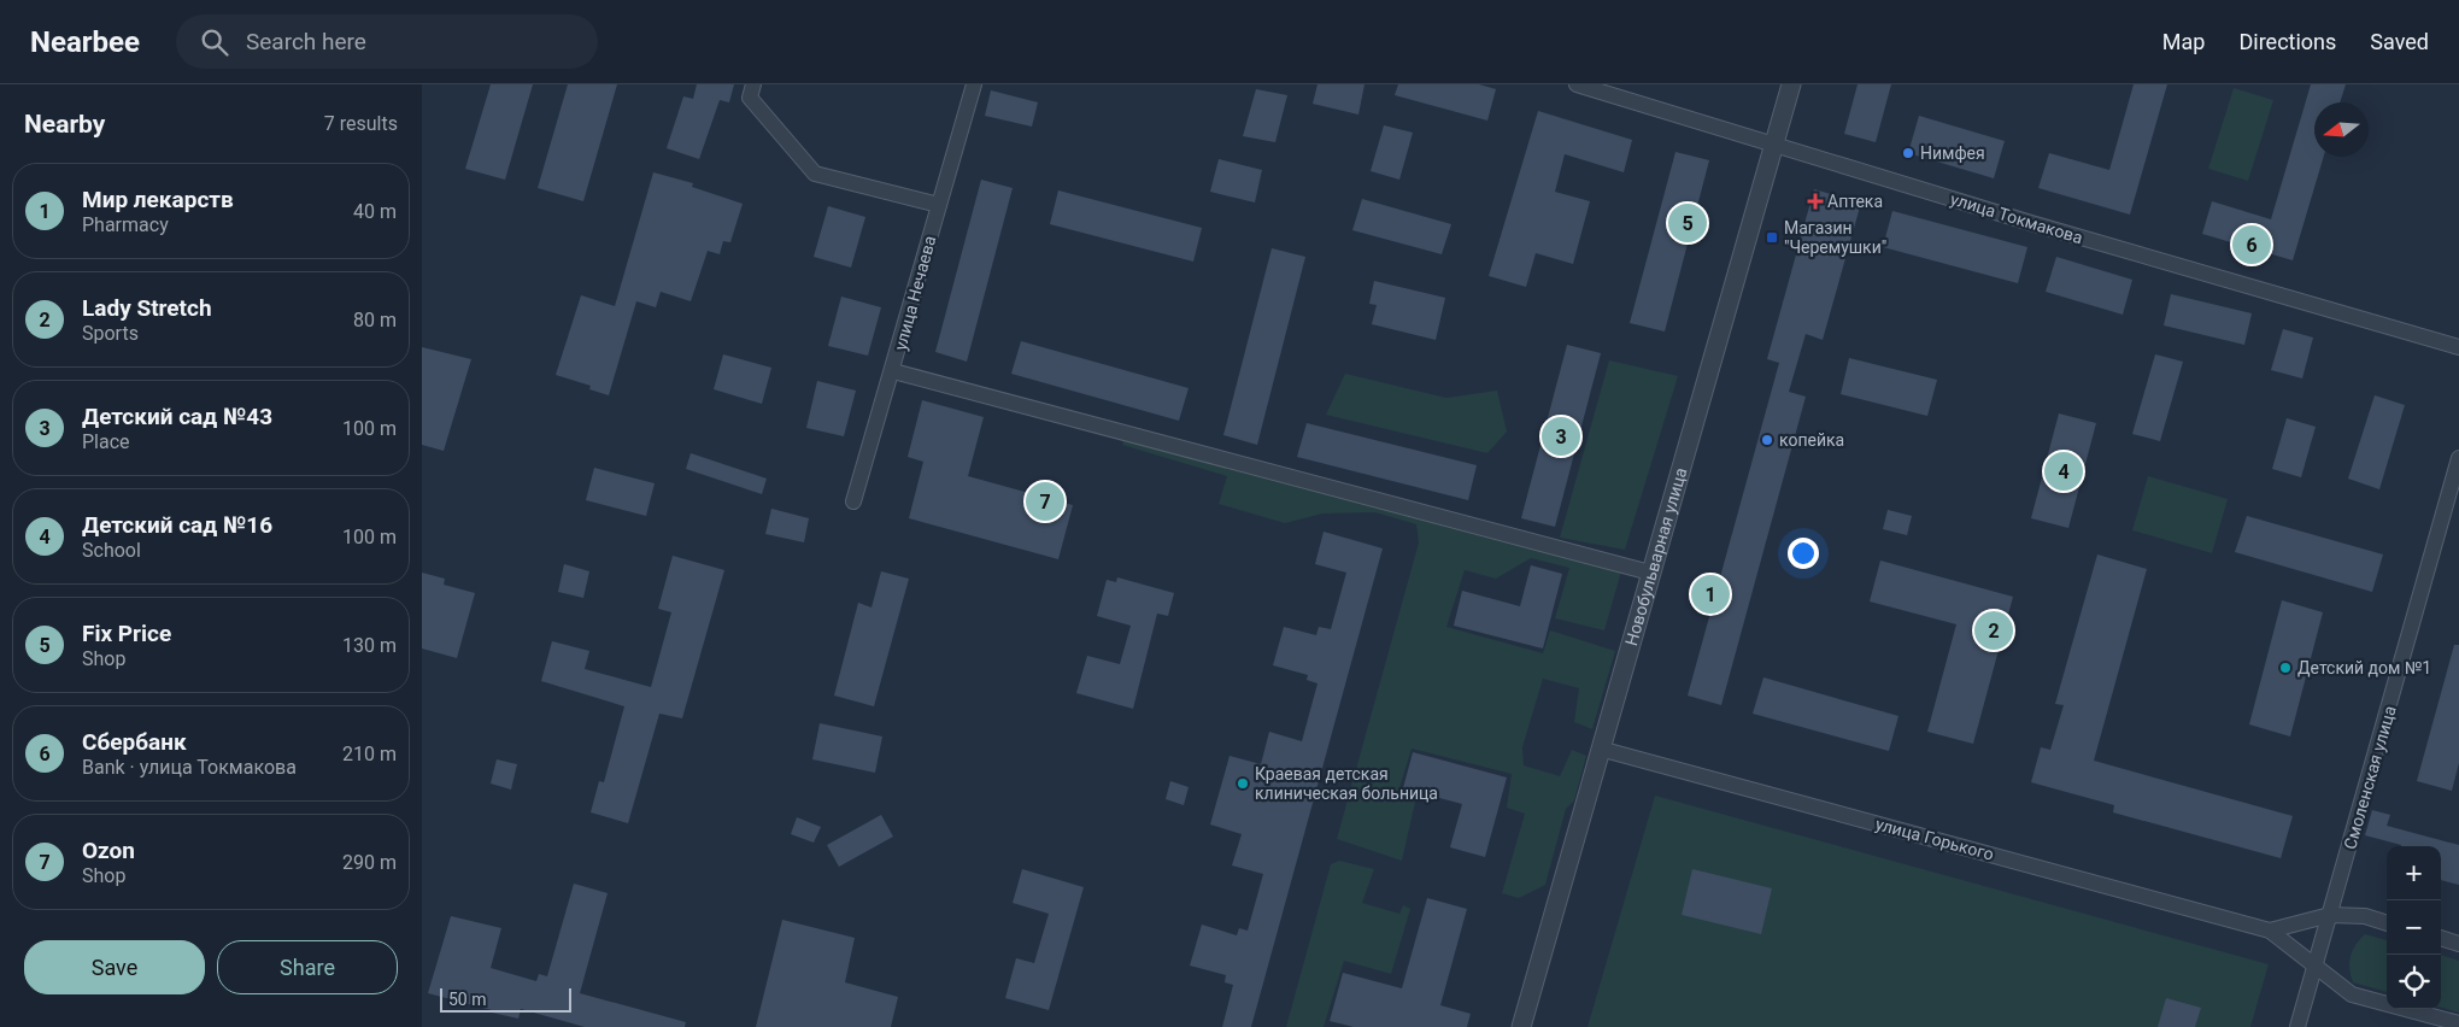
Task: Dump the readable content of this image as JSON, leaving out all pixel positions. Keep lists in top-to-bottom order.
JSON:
{
  "streets": {
    "street": [
      "улица Токмакова",
      "улица Нечаева",
      "Новобульварная улица",
      "Смоленская улица",
      "улица Горького"
    ]
  },
  "crossings": [
    ["улица Токмакова", "Новобульварная улица"],
    ["Новобульварная улица", "улица Горького"],
    ["Смоленская улица", "улица Горького"]
  ],
  "places": {
    "other": [
      "Нимфея",
      "копейка",
      "Детский дом №1",
      "Краевая детская клиническая больница"
    ],
    "health": ["Аптека"],
    "transit": ["Магазин \"Черемушки\""]
  },
  "scale_bar": "50 m",
  "north": "left",
  "page": {
    "header": "Nearbee",
    "search": "Search here",
    "nav": ["Map", "Directions", "Saved"],
    "heading": ["Nearby", "7 results"],
    "list": [
      {
        "mark": "1",
        "name": "Мир лекарств",
        "note": "Pharmacy",
        "value": "40 m"
      },
      {
        "mark": "2",
        "name": "Lady Stretch",
        "note": "Sports",
        "value": "80 m"
      },
      {
        "mark": "3",
        "name": "Детский сад №43",
        "note": "Place",
        "value": "100 m"
      },
      {
        "mark": "4",
        "name": "Детский сад №16",
        "note": "School",
        "value": "100 m"
      },
      {
        "mark": "5",
        "name": "Fix Price",
        "note": "Shop",
        "value": "130 m"
      },
      {
        "mark": "6",
        "name": "Сбербанк",
        "note": "Bank · улица Токмакова",
        "value": "210 m"
      },
      {
        "mark": "7",
        "name": "Ozon",
        "note": "Shop",
        "value": "290 m"
      }
    ],
    "pins": [
      "5",
      "6",
      "3",
      "4",
      "7",
      "1",
      "2"
    ],
    "map_buttons": ["+", "−"],
    "buttons": ["Save", "Share"],
    "scale": "50 m"
  }
}
